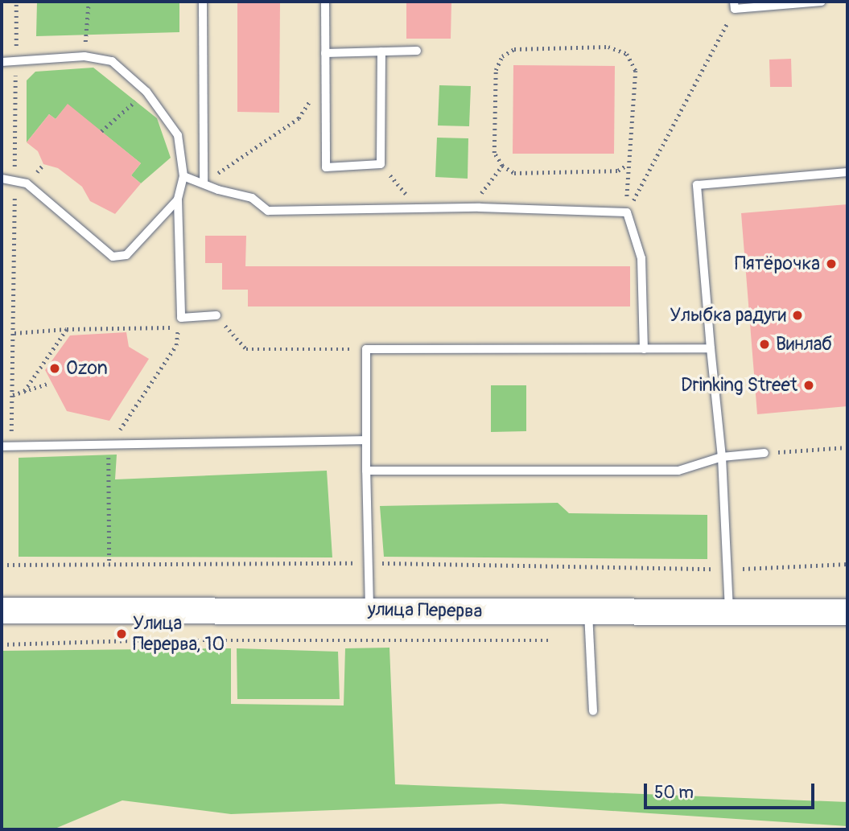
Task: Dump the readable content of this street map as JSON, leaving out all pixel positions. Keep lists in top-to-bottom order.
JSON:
{
  "streets": {
    "street": ["улица Перерва"]
  },
  "places": [
    "Пятёрочка",
    "Улыбка радуги",
    "Винлаб",
    "Ozon",
    "Drinking Street",
    "Улица Перерва, 10"
  ],
  "scale_bar": "50 m"
}
